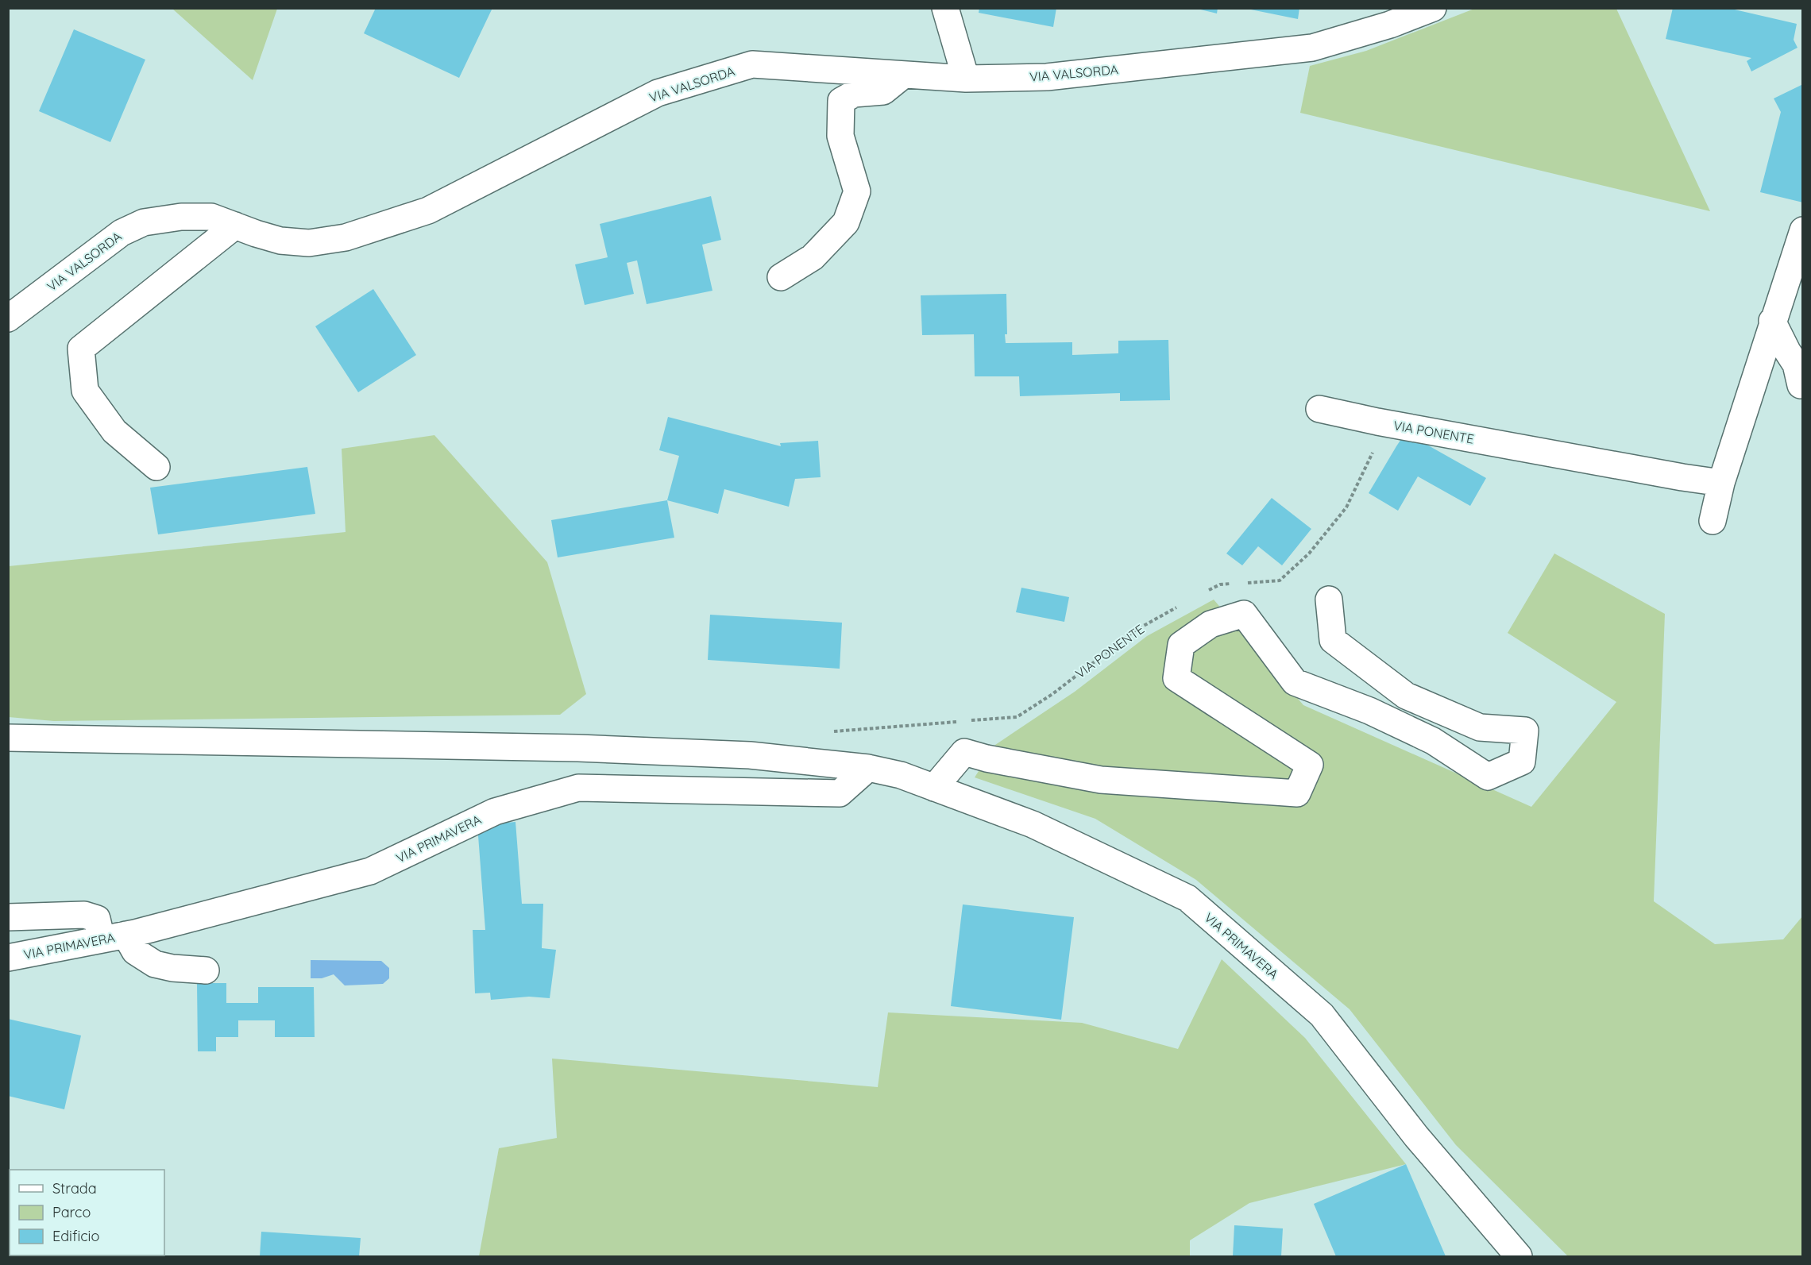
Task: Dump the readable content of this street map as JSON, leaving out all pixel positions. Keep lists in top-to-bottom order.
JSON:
{
  "streets": {
    "street": ["VIA VALSORDA", "VIA PONENTE", "VIA PRIMAVERA"]
  },
  "legend": ["Strada", "Parco", "Edificio"]
}
